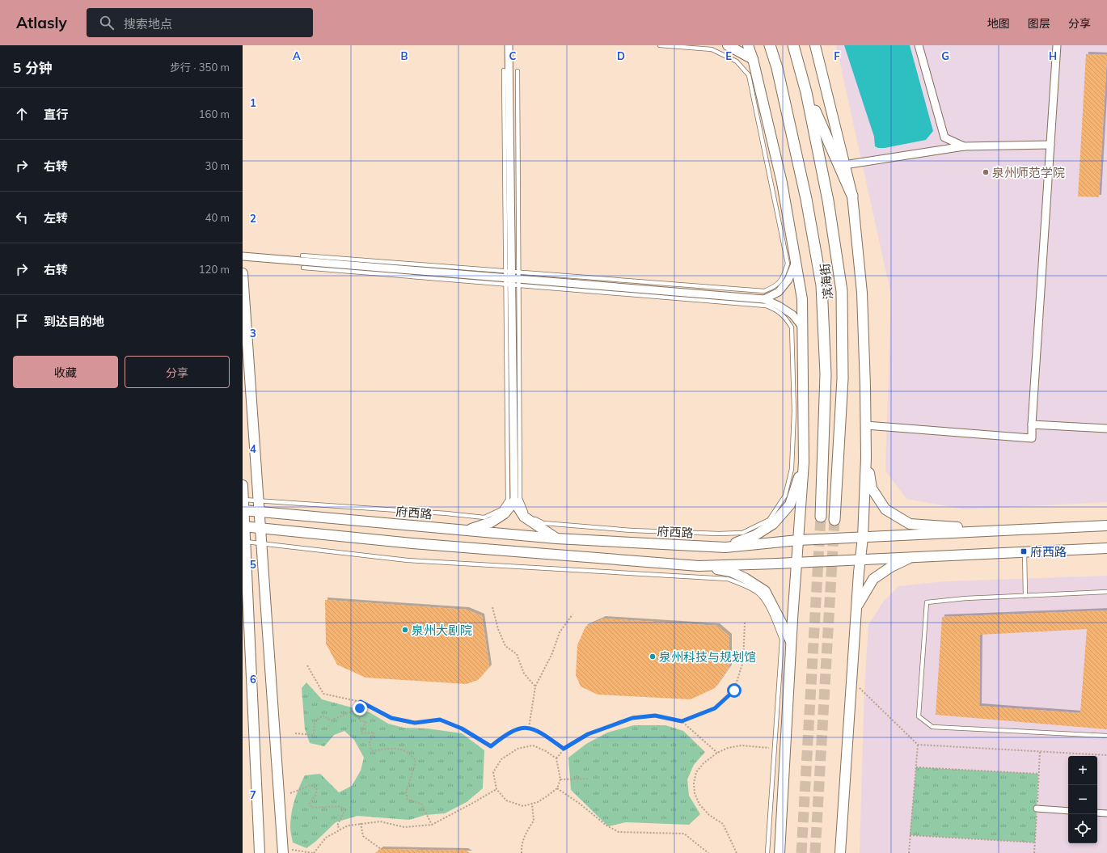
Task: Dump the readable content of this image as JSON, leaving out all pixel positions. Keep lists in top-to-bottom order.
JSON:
{
  "streets": {
    "main road": ["滨海街"],
    "street": ["府西路"]
  },
  "places": {
    "other": ["泉州师范学院", "泉州大剧院", "泉州科技与规划馆"],
    "transit": ["府西路"]
  },
  "page": {
    "header": "Atlasly",
    "search": "搜索地点",
    "nav": ["地图", "图层", "分享"],
    "heading": ["5 分钟", "步行 · 350 m"],
    "list": [
      ["直行", "160 m"],
      ["右转", "30 m"],
      ["左转", "40 m"],
      ["右转", "120 m"],
      "到达目的地"
    ],
    "buttons": ["收藏", "分享"],
    "map_buttons": ["+", "−"]
  },
  "grid": {
    "columns": [
      "A",
      "B",
      "C",
      "D",
      "E",
      "F",
      "G",
      "H"
    ],
    "rows": [
      "1",
      "2",
      "3",
      "4",
      "5",
      "6",
      "7"
    ]
  }
}
